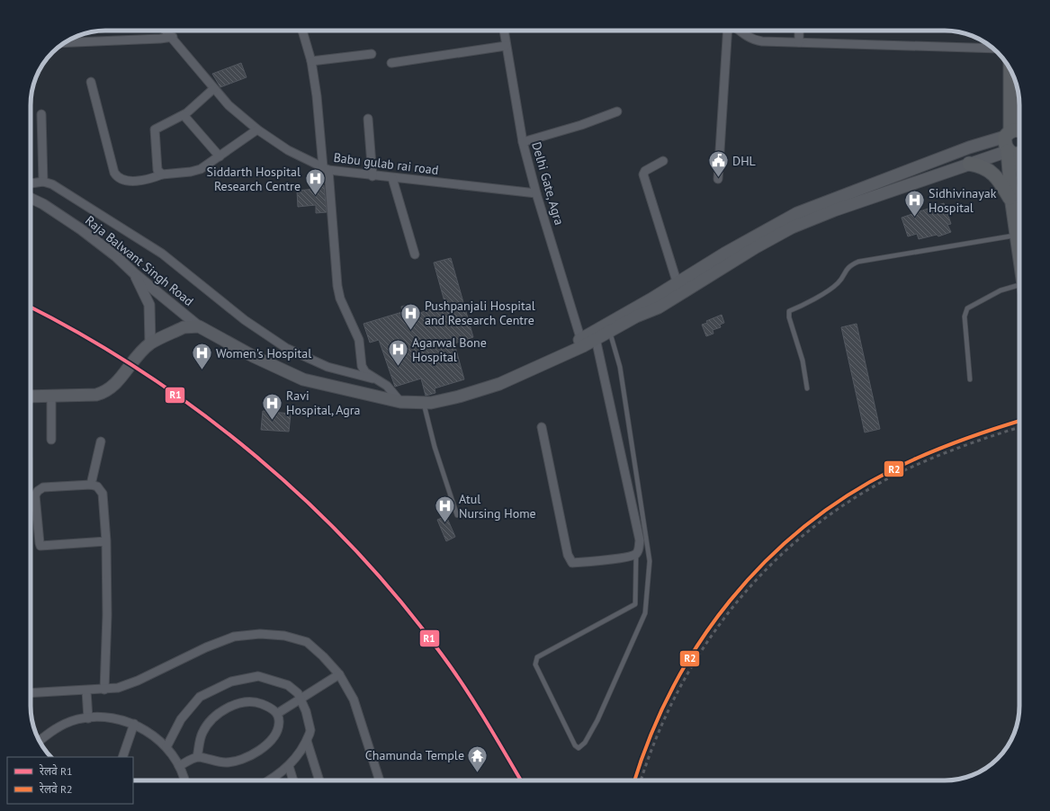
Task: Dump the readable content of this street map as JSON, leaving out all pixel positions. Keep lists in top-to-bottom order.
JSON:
{
  "streets": {
    "street": ["Babu gulab rai road", "Delhi Gate, Agra", "Raja Balwant Singh Road"]
  },
  "crossings": [
    ["Babu gulab rai road", "Delhi Gate, Agra"]
  ],
  "places": {
    "public building": ["DHL"],
    "hospital": [
      "Siddarth Hospital Research Centre",
      "Sidhivinayak Hospital",
      "Pushpanjali Hospital and Research Centre",
      "Agarwal Bone Hospital",
      "Women's Hospital",
      "Ravi Hospital, Agra",
      "Atul Nursing Home"
    ],
    "temple": ["Chamunda Temple"]
  },
  "lines": ["rail line R1", "rail line R2"],
  "legend": ["रेलवे R1", "रेलवे R2"]
}
